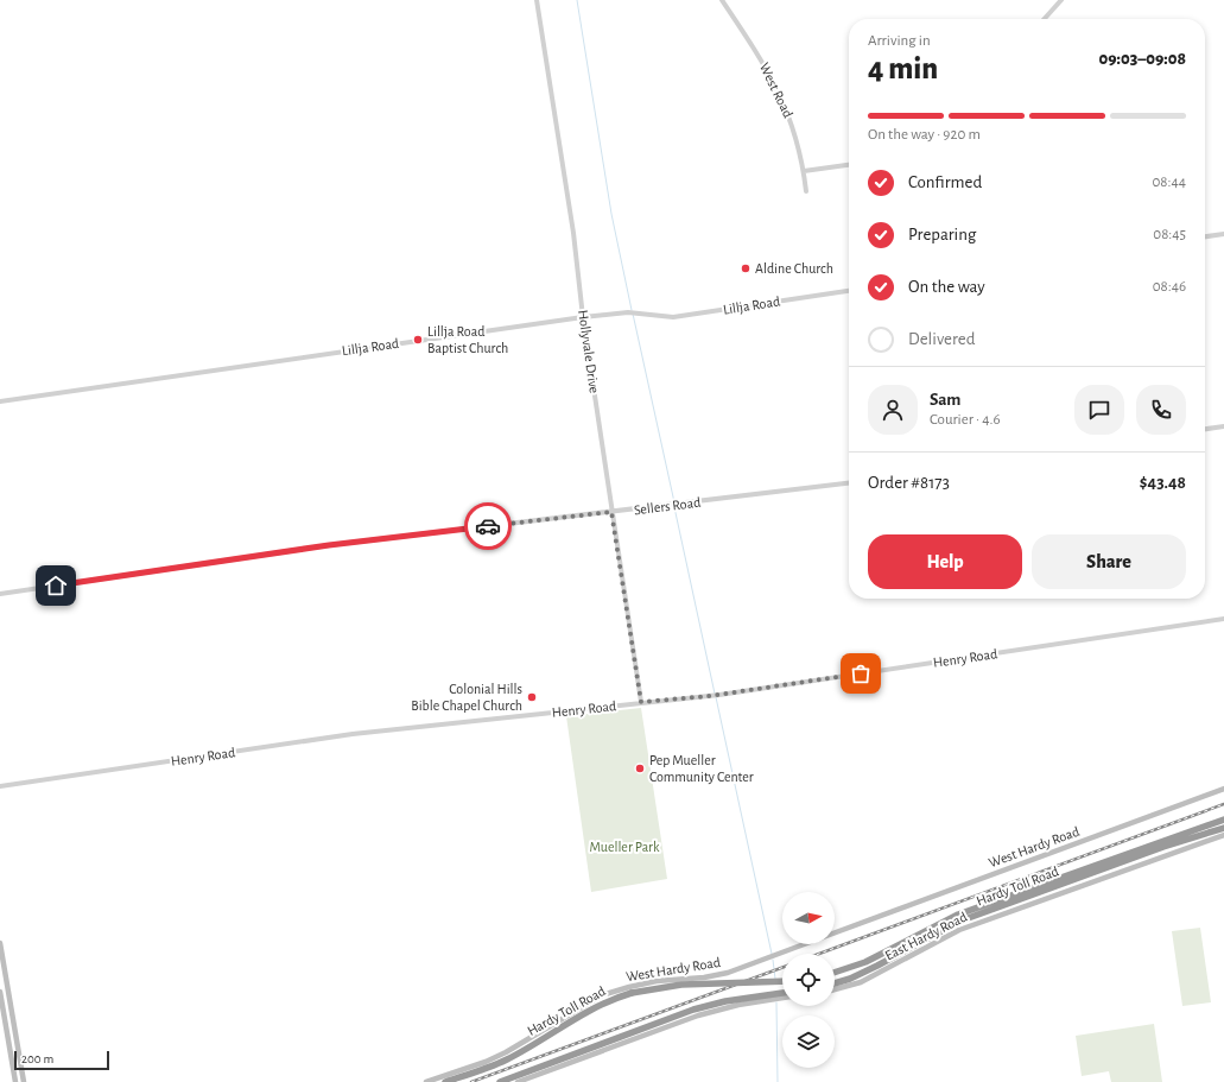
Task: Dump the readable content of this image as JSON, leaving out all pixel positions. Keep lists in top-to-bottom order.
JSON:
{
  "streets": {
    "highway": ["Hardy Toll Road"],
    "main road": ["West Hardy Road", "East Hardy Road"],
    "street": [
      "West Road",
      "Lillja Road",
      "Hollyvale Drive",
      "Sellers Road",
      "Henry Road"
    ]
  },
  "crossings": [
    ["Lillja Road", "Hollyvale Drive"],
    ["Hollyvale Drive", "Sellers Road"],
    ["Hollyvale Drive", "Henry Road"]
  ],
  "parks": ["Mueller Park"],
  "places": [
    "Aldine Church",
    "Lillja Road Baptist Church",
    "Colonial Hills Bible Chapel Church",
    "Pep Mueller Community Center"
  ],
  "scale_bar": "200 m",
  "north": "right",
  "page": {
    "heading": ["4 min", "Arriving in", "09:03–09:08"],
    "panel": [
      "Sam",
      "Courier · 4.6",
      "Order #8173",
      "$43.48"
    ],
    "bar": "On the way · 920 m",
    "list": [
      ["Confirmed", "08:44"],
      ["Preparing", "08:45"],
      ["On the way", "08:46"],
      "Delivered"
    ],
    "buttons": ["Help", "Share"],
    "scale": "200 m"
  }
}
